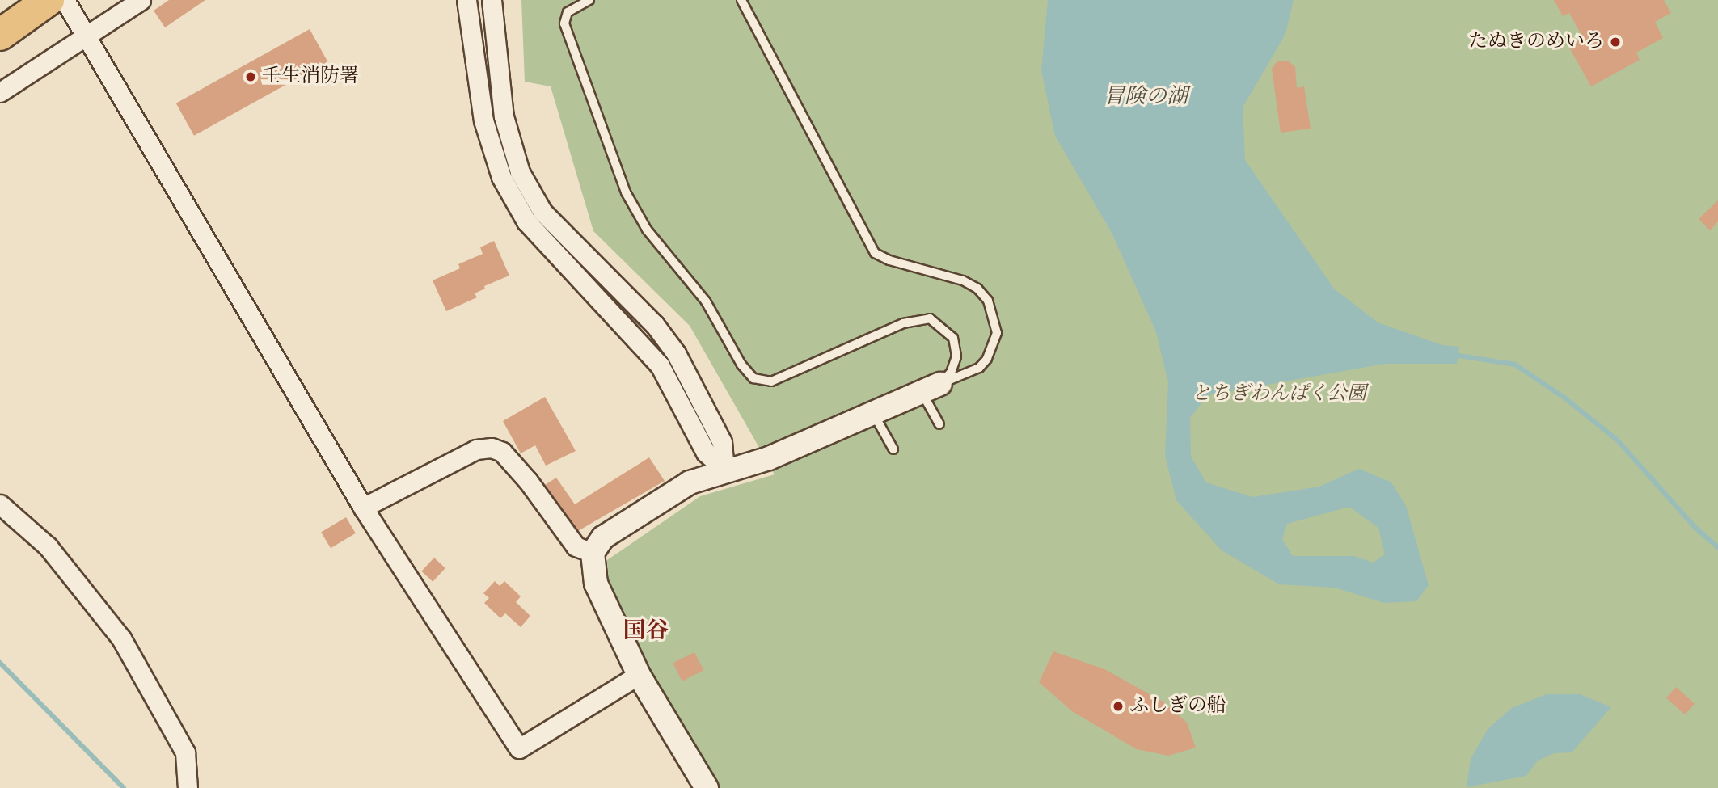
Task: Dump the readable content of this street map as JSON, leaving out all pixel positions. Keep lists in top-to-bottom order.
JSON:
{
  "districts": ["国谷"],
  "water": ["冒険の湖"],
  "parks": ["とちぎわんぱく公園"],
  "places": ["たぬきのめいろ", "壬生消防署", "ふしぎの船"]
}
